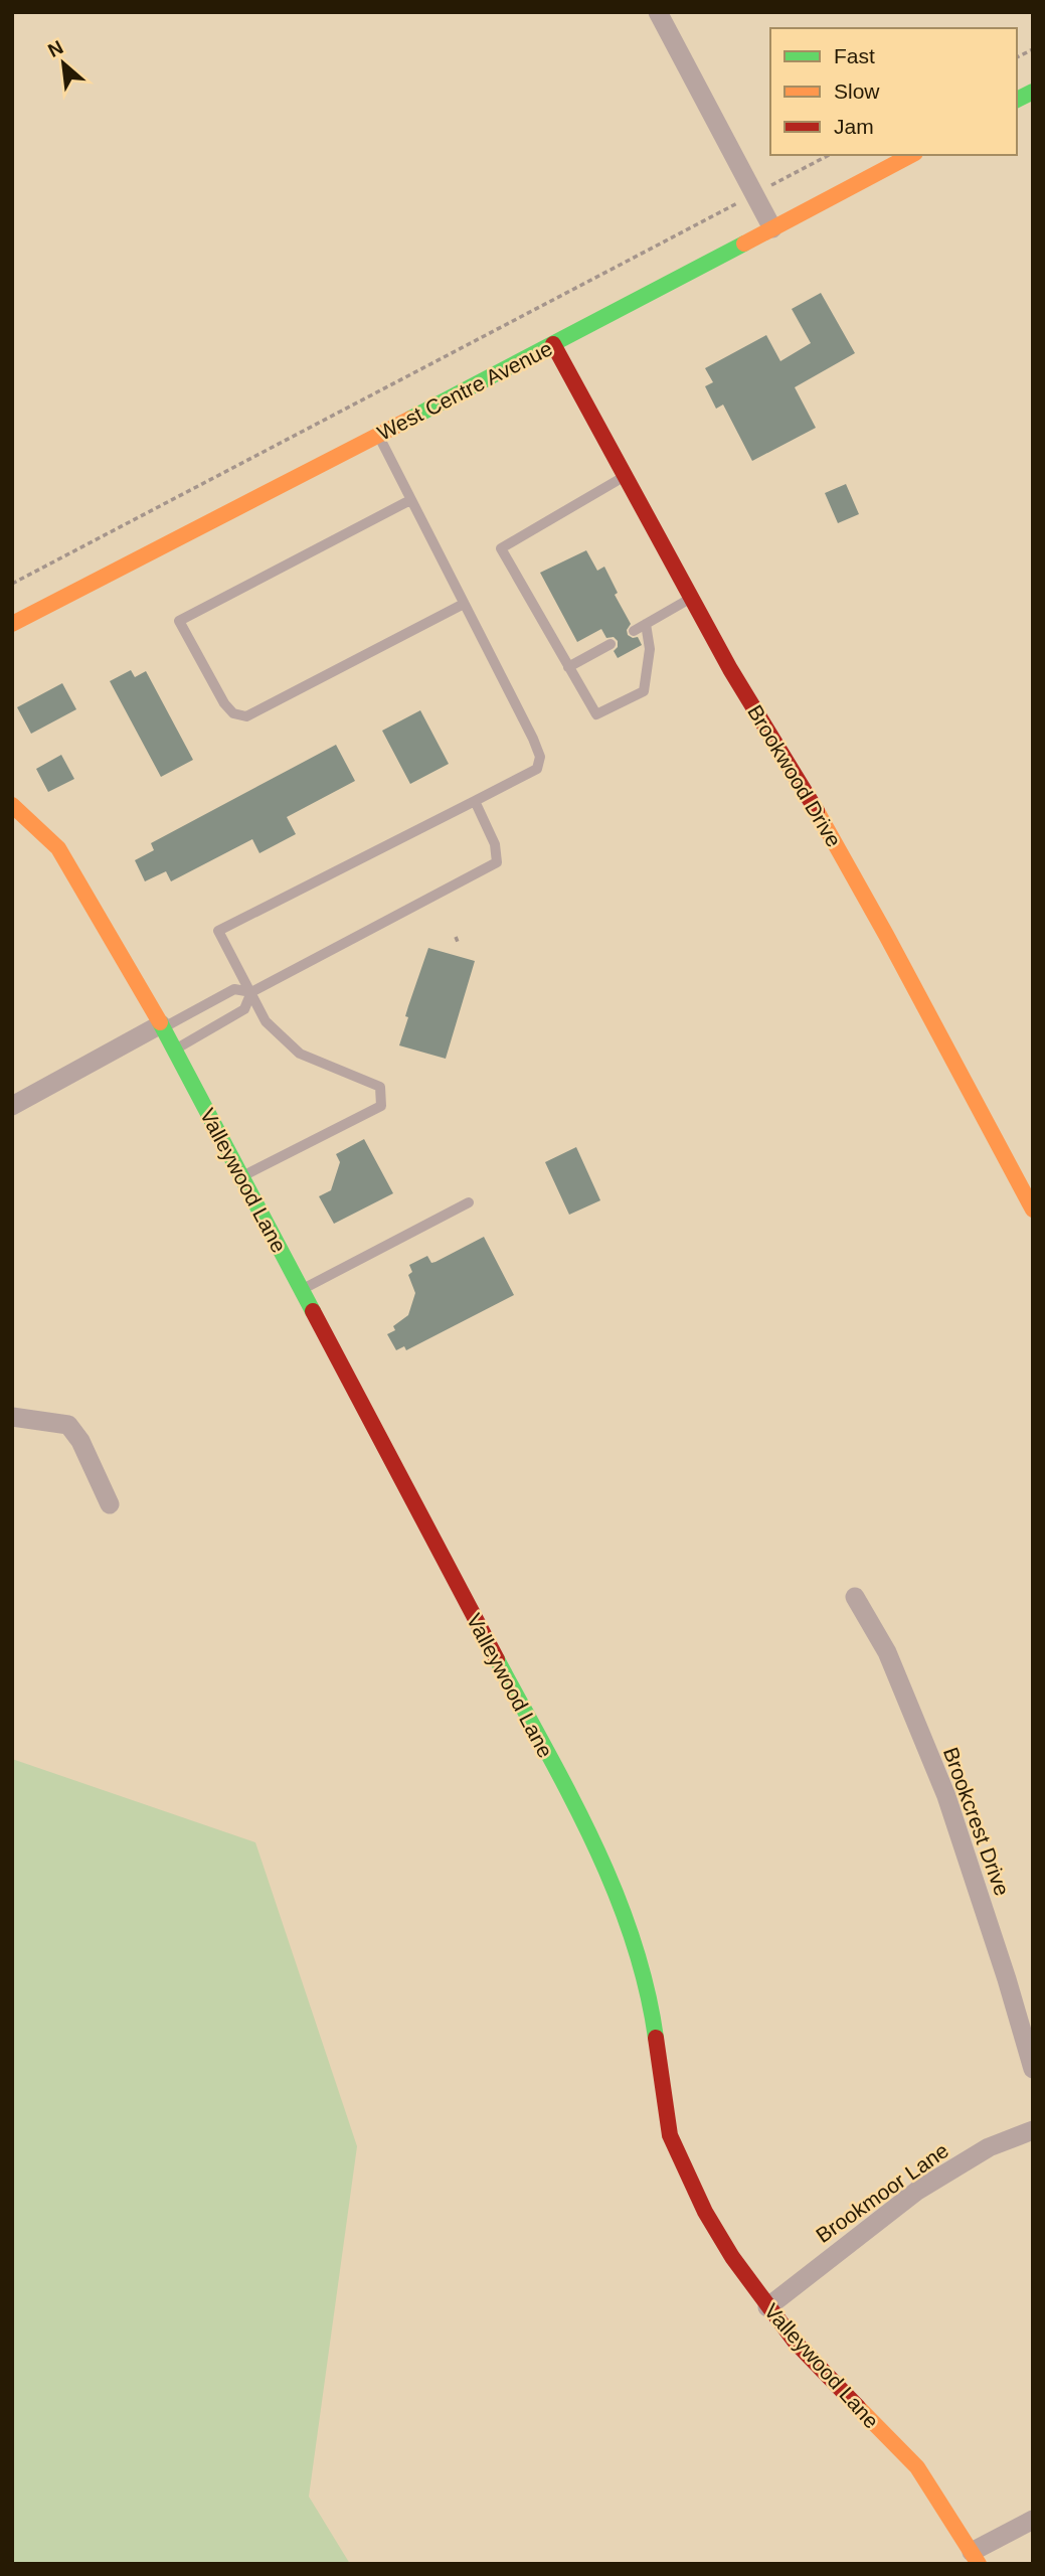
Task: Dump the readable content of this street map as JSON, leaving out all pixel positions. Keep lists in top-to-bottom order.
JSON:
{
  "streets": {
    "street": [
      "West Centre Avenue",
      "Brookwood Drive",
      "Valleywood Lane",
      "Brookcrest Drive",
      "Brookmoor Lane"
    ]
  },
  "crossings": [
    ["West Centre Avenue", "Brookwood Drive"],
    ["Valleywood Lane", "Brookmoor Lane"]
  ],
  "legend": ["Fast", "Slow", "Jam"],
  "north": "top left"
}
